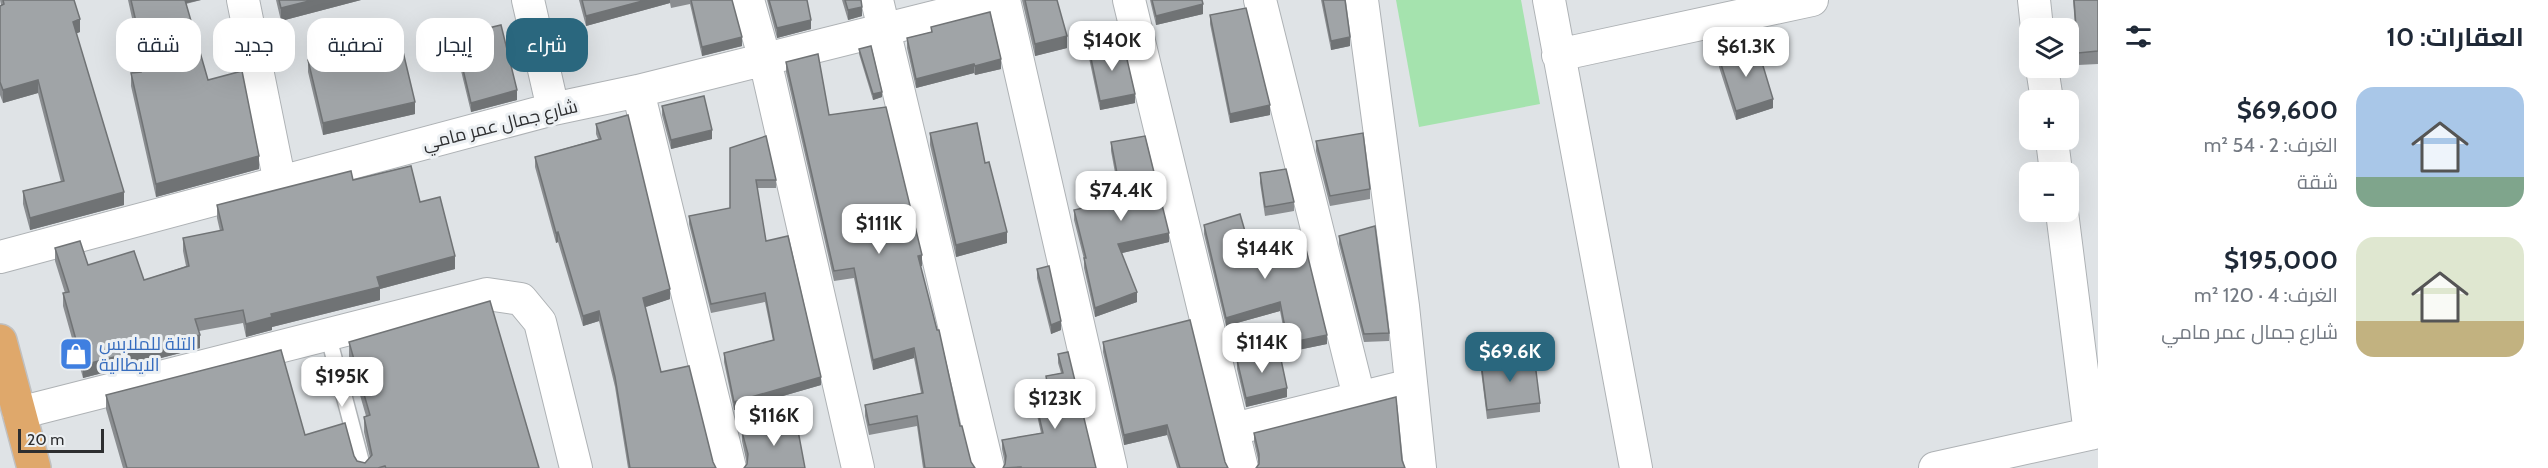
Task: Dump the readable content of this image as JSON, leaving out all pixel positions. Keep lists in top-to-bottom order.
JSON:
{
  "streets": {
    "street": ["شارع جمال عمر مامي"]
  },
  "places": {
    "shop": ["التلة للملابس الايطالية"]
  },
  "scale_bar": "20 m",
  "page": {
    "heading": "العقارات: 10",
    "map_buttons": ["+", "−"],
    "chip": [
      "شراء",
      "إيجار",
      "تصفية",
      "جديد",
      "شقة"
    ],
    "price": [
      "$140K",
      "$61.3K",
      "$74.4K",
      "$111K",
      "$144K",
      "$114K",
      "$69.6K",
      "$195K",
      "$123K",
      "$116K"
    ],
    "list": [
      {
        "name": "$69,600",
        "note": "الغرف: 2 · 54 m² · شقة"
      },
      {
        "name": "$195,000",
        "note": "الغرف: 4 · 120 m² · شارع جمال عمر مامي"
      }
    ],
    "scale": "20 m"
  }
}
